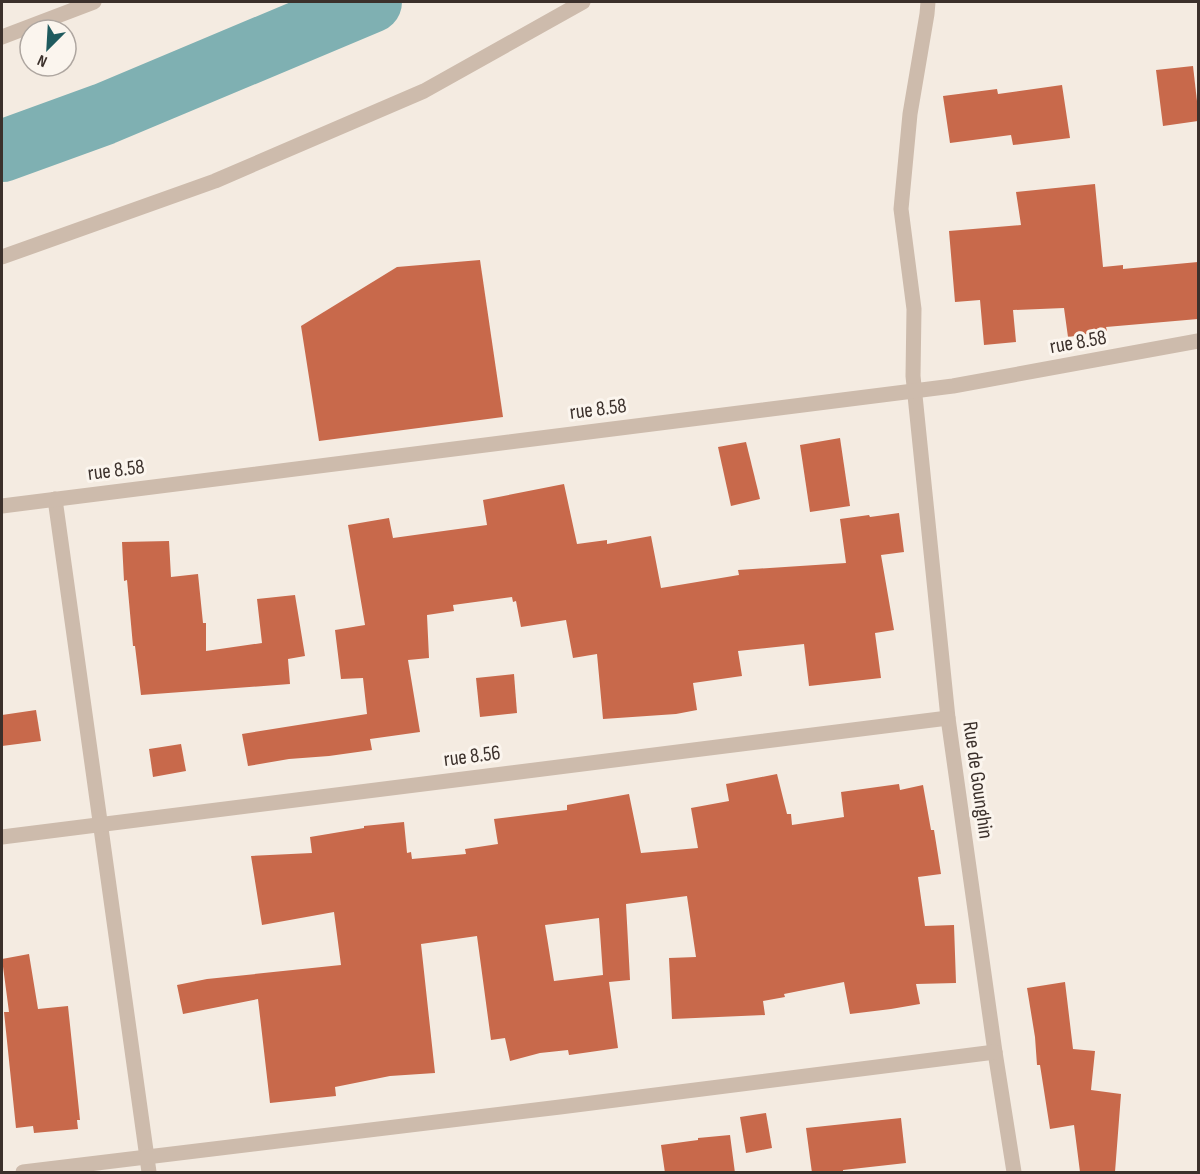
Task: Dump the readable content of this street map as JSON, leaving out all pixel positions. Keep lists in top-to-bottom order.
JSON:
{
  "streets": {
    "street": ["rue 8.58", "rue 8.56", "Rue de Gounghin"]
  },
  "crossings": [
    ["rue 8.58", "Rue de Gounghin"],
    ["rue 8.56", "Rue de Gounghin"]
  ],
  "north": "bottom left"
}
